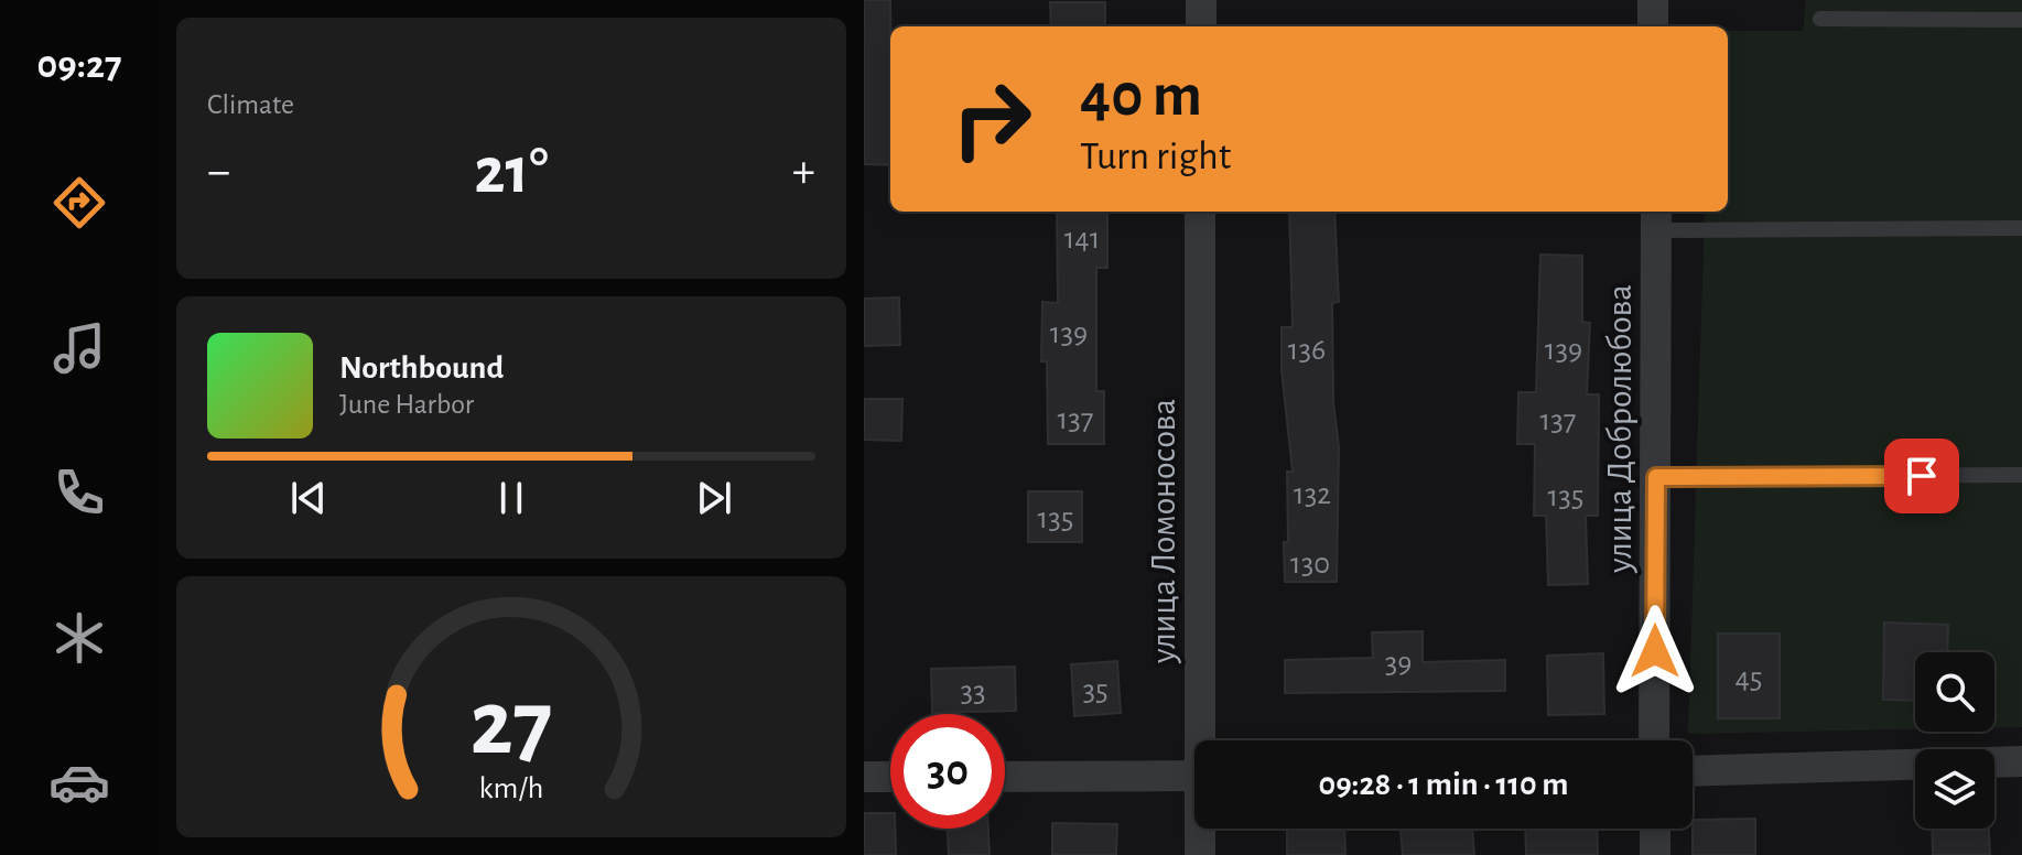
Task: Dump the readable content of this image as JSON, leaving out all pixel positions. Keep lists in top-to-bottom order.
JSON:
{
  "streets": {
    "street": ["улица Добролюбова", "улица Ломоносова"]
  },
  "house_numbers": [
    "141",
    "139",
    "136",
    "139",
    "137",
    "137",
    "132",
    "135",
    "135",
    "130",
    "39",
    "45",
    "35",
    "33"
  ],
  "page": {
    "tabs": "09:27",
    "tile": "Climate",
    "turn": ["40 m", "Turn right"],
    "heat": ["−", "21°", "+"],
    "song": ["Northbound", "June Harbor"],
    "limit": "30",
    "trip": "09:28 · 1 min · 110 m",
    "gauge": ["27", "km/h"]
  }
}
